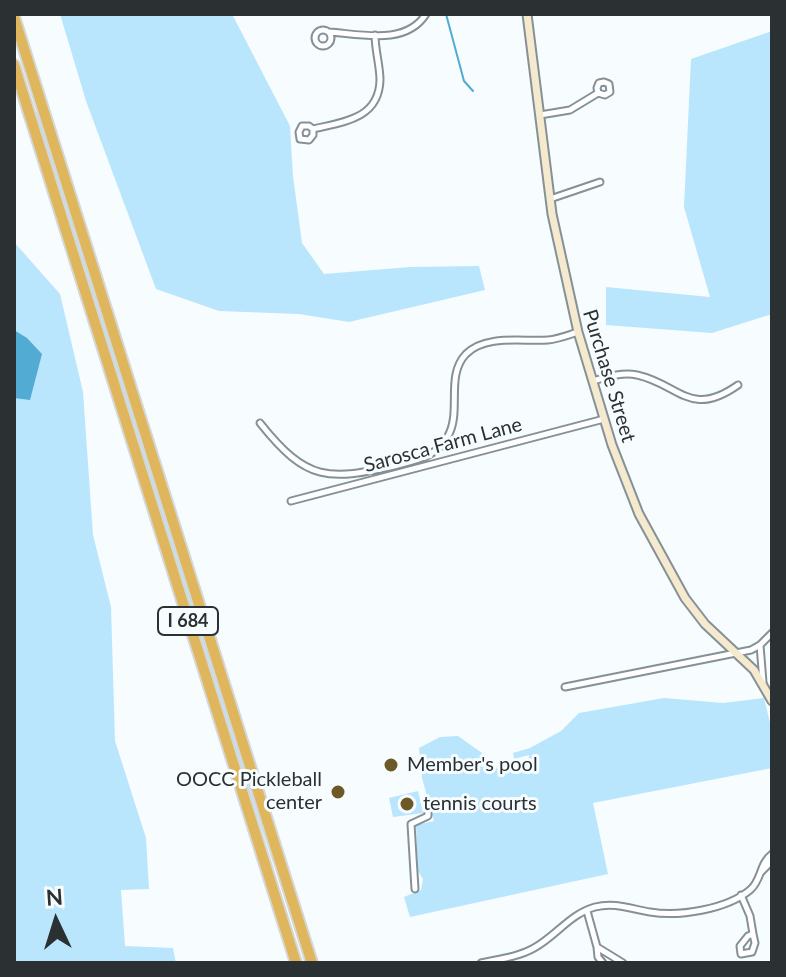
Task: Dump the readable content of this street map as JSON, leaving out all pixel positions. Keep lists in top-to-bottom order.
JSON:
{
  "streets": {
    "highway": ["I 684"],
    "main road": ["Purchase Street"],
    "street": ["Sarosca Farm Lane"]
  },
  "crossings": [
    ["Purchase Street", "Sarosca Farm Lane"]
  ],
  "places": ["Member's pool", "OOCC Pickleball center", "tennis courts"],
  "north": "top"
}
